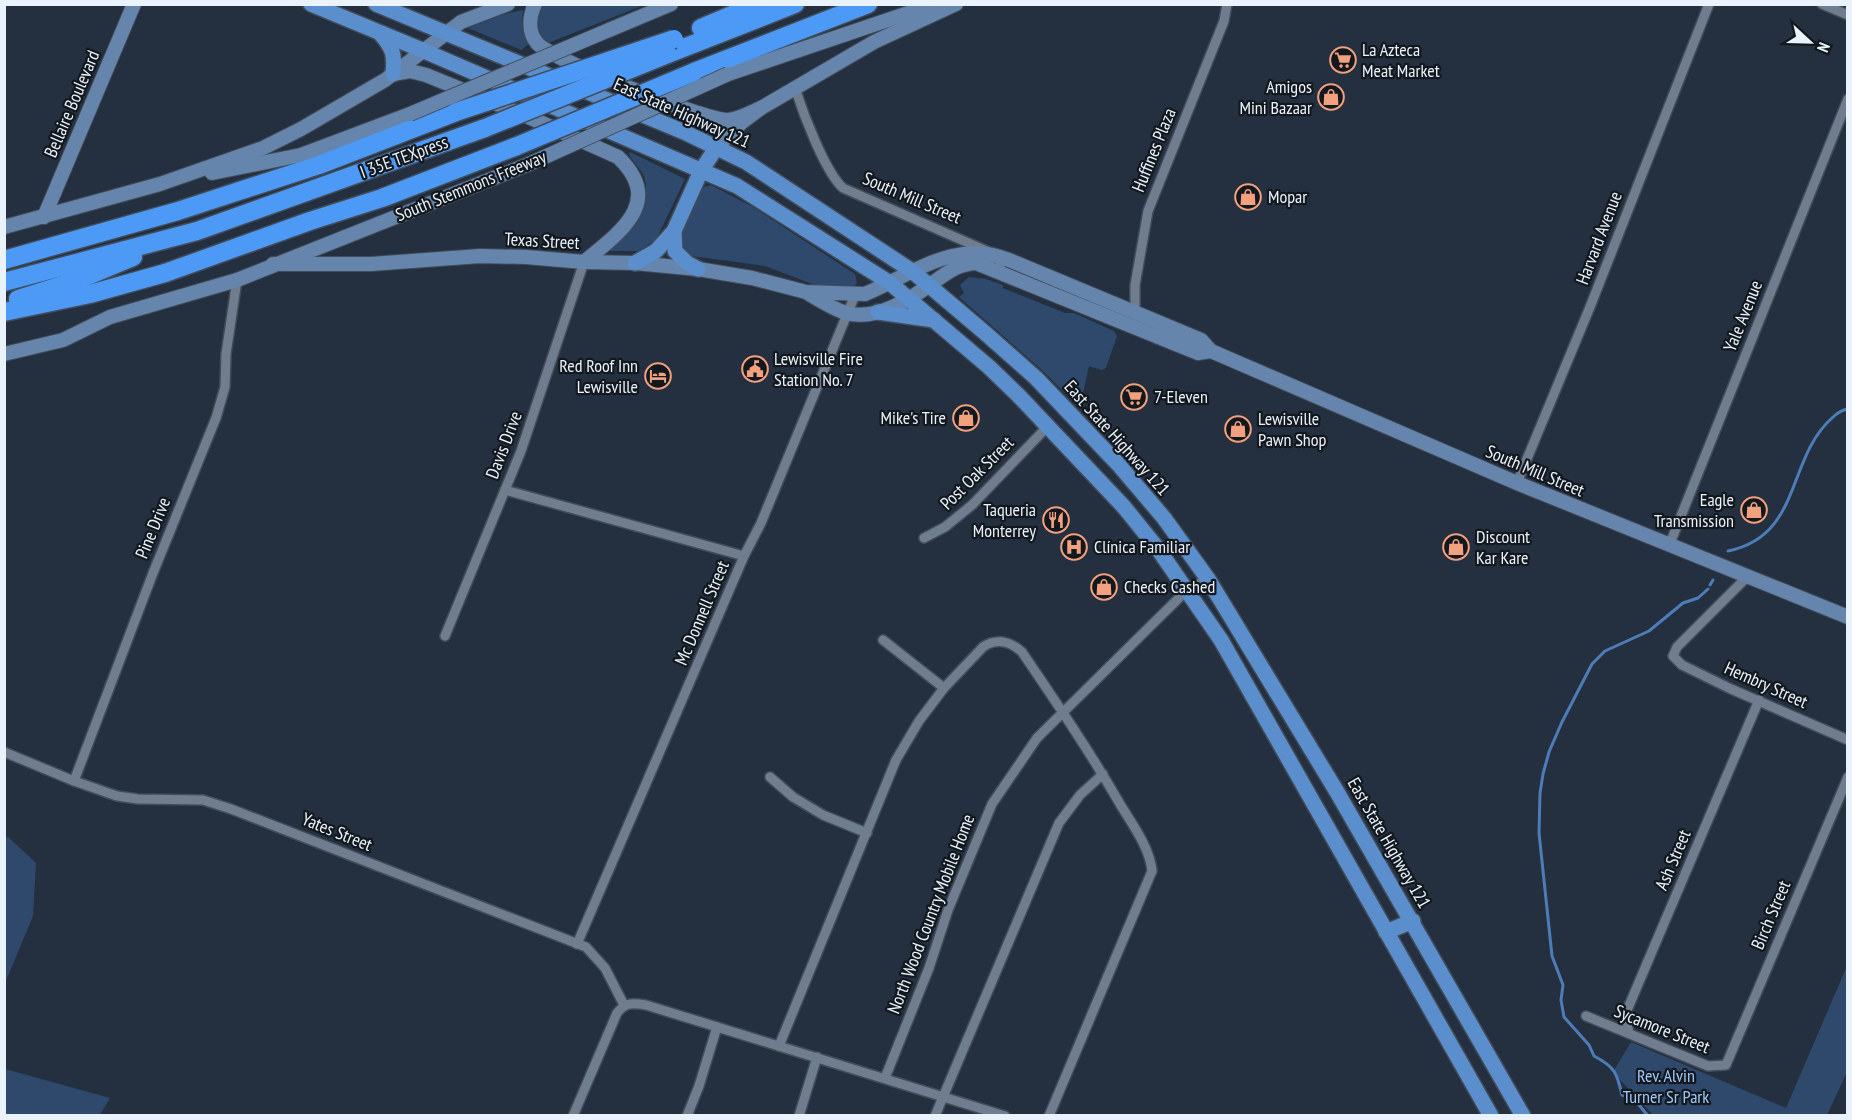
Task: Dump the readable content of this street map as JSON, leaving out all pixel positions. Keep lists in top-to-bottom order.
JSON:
{
  "streets": {
    "highway": ["I 35E TEXpress", "South Stemmons Freeway"],
    "main road": [
      "Bellaire Boulevard",
      "East State Highway 121",
      "South Mill Street",
      "Texas Street"
    ],
    "street": [
      "Huffines Plaza",
      "Harvard Avenue",
      "Yale Avenue",
      "Davis Drive",
      "Post Oak Street",
      "Pine Drive",
      "Mc Donnell Street",
      "Hembry Street",
      "Yates Street",
      "Ash Street",
      "North Wood Country Mobile Home",
      "Birch Street",
      "Sycamore Street"
    ]
  },
  "crossings": [
    ["East State Highway 121", "South Mill Street"],
    ["East State Highway 121", "North Wood Country Mobile Home"],
    ["Huffines Plaza", "South Mill Street"],
    ["South Stemmons Freeway", "Texas Street"],
    ["South Stemmons Freeway", "Pine Drive"],
    ["South Mill Street", "Harvard Avenue"],
    ["South Mill Street", "Texas Street"],
    ["South Mill Street", "Yale Avenue"],
    ["South Mill Street", "Hembry Street"],
    ["Texas Street", "Davis Drive"],
    ["Texas Street", "Mc Donnell Street"],
    ["Pine Drive", "Yates Street"],
    ["Mc Donnell Street", "Yates Street"],
    ["Hembry Street", "Ash Street"],
    ["Ash Street", "Sycamore Street"],
    ["Birch Street", "Sycamore Street"]
  ],
  "parks": ["Rev. Alvin Turner Sr Park"],
  "places": {
    "supermarket": ["La Azteca Meat Market", "7-Eleven"],
    "shop": [
      "Amigos Mini Bazaar",
      "Mopar",
      "Mike's Tire",
      "Lewisville Pawn Shop",
      "Eagle Transmission",
      "Discount Kar Kare",
      "Checks Cashed"
    ],
    "public building": ["Lewisville Fire Station No. 7"],
    "hotel": ["Red Roof Inn Lewisville"],
    "restaurant": ["Taqueria Monterrey"],
    "hospital": ["Clínica Familiar"]
  },
  "north": "right"
}
